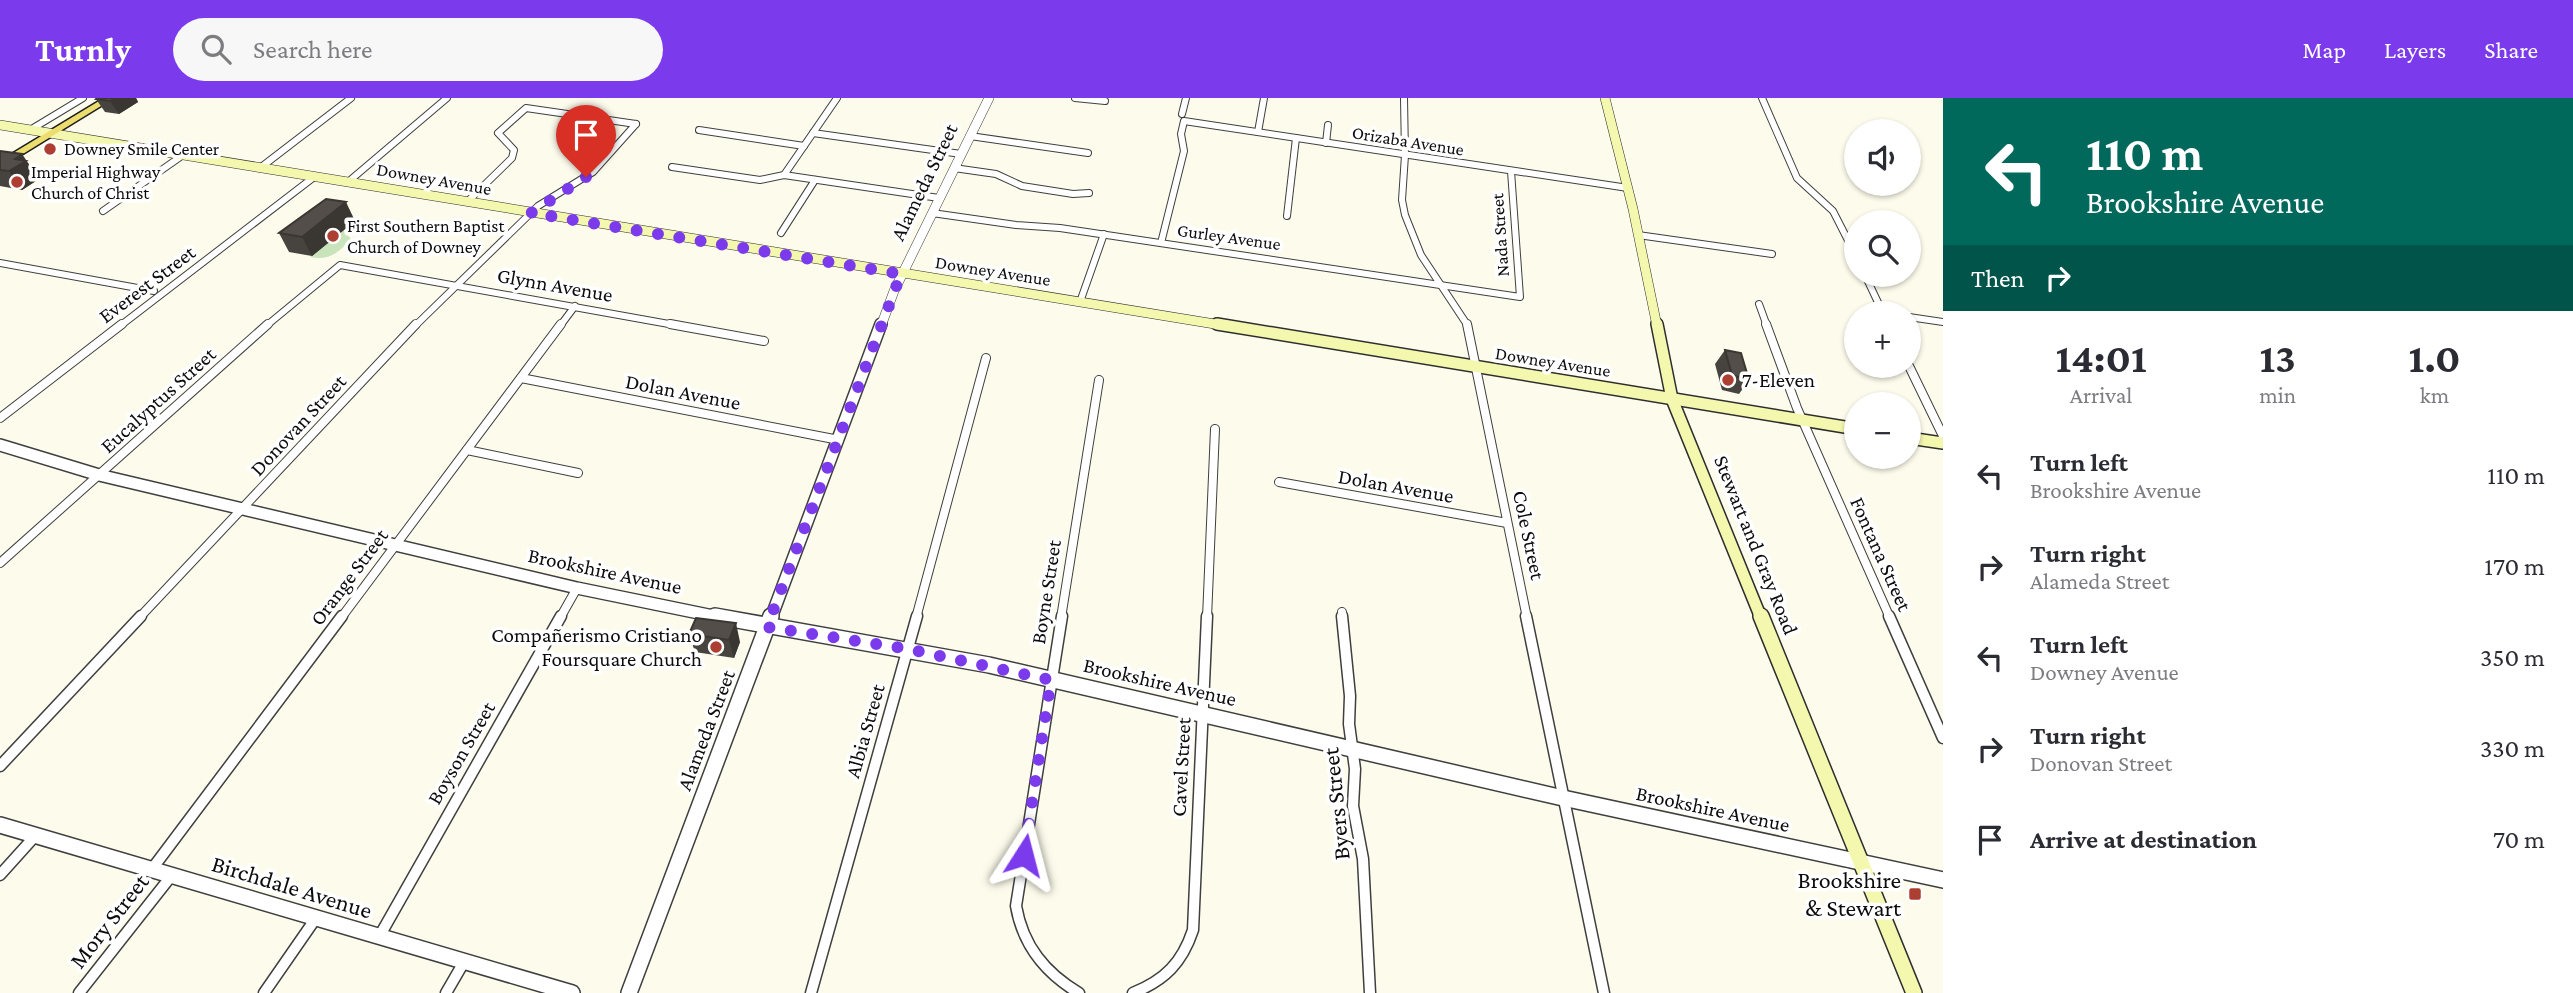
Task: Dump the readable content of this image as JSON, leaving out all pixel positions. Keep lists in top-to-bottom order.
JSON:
{
  "streets": {
    "main road": ["Downey Avenue", "Stewart and Gray Road"],
    "street": [
      "Orizaba Avenue",
      "Alameda Street",
      "Nada Street",
      "Gurley Avenue",
      "Everest Street",
      "Glynn Avenue",
      "Dolan Avenue",
      "Eucalyptus Street",
      "Donovan Street",
      "Cole Street",
      "Fontana Street",
      "Brookshire Avenue",
      "Orange Street",
      "Boyne Street",
      "Albia Street",
      "Boyson Street",
      "Cavel Street",
      "Byers Street",
      "Birchdale Avenue",
      "Mory Street"
    ]
  },
  "crossings": [
    ["Orizaba Avenue", "Nada Street"],
    ["Orizaba Avenue", "Cole Street"],
    ["Orizaba Avenue", "Stewart and Gray Road"],
    ["Downey Avenue", "Alameda Street"],
    ["Downey Avenue", "Everest Street"],
    ["Downey Avenue", "Donovan Street"],
    ["Downey Avenue", "Cole Street"],
    ["Downey Avenue", "Stewart and Gray Road"],
    ["Downey Avenue", "Fontana Street"],
    ["Alameda Street", "Gurley Avenue"],
    ["Alameda Street", "Dolan Avenue"],
    ["Alameda Street", "Brookshire Avenue"],
    ["Nada Street", "Gurley Avenue"],
    ["Gurley Avenue", "Cole Street"],
    ["Glynn Avenue", "Eucalyptus Street"],
    ["Glynn Avenue", "Donovan Street"],
    ["Glynn Avenue", "Orange Street"],
    ["Dolan Avenue", "Cole Street"],
    ["Dolan Avenue", "Orange Street"],
    ["Eucalyptus Street", "Brookshire Avenue"],
    ["Donovan Street", "Brookshire Avenue"],
    ["Cole Street", "Brookshire Avenue"],
    ["Stewart and Gray Road", "Brookshire Avenue"],
    ["Brookshire Avenue", "Orange Street"],
    ["Brookshire Avenue", "Boyne Street"],
    ["Brookshire Avenue", "Albia Street"],
    ["Brookshire Avenue", "Boyson Street"],
    ["Brookshire Avenue", "Cavel Street"],
    ["Brookshire Avenue", "Byers Street"],
    ["Orange Street", "Birchdale Avenue"],
    ["Boyson Street", "Birchdale Avenue"],
    ["Birchdale Avenue", "Mory Street"]
  ],
  "places": {
    "other": [
      "Downey Smile Center",
      "Imperial Highway Church of Christ",
      "First Southern Baptist Church of Downey",
      "7-Eleven",
      "Compañerismo Cristiano Foursquare Church"
    ],
    "transit": ["Brookshire & Stewart"]
  },
  "page": {
    "header": "Turnly",
    "search": "Search here",
    "nav": ["Map", "Layers", "Share"],
    "turn": ["110 m", "Brookshire Avenue"],
    "map_buttons": ["+", "−"],
    "then": "Then",
    "eta": [
      "14:01",
      "Arrival",
      "13",
      "min",
      "1.0",
      "km"
    ],
    "list": [
      {
        "name": "Turn left",
        "note": "Brookshire Avenue",
        "value": "110 m"
      },
      {
        "name": "Turn right",
        "note": "Alameda Street",
        "value": "170 m"
      },
      {
        "name": "Turn left",
        "note": "Downey Avenue",
        "value": "350 m"
      },
      {
        "name": "Turn right",
        "note": "Donovan Street",
        "value": "330 m"
      },
      {
        "name": "Arrive at destination",
        "value": "70 m"
      }
    ]
  }
}
